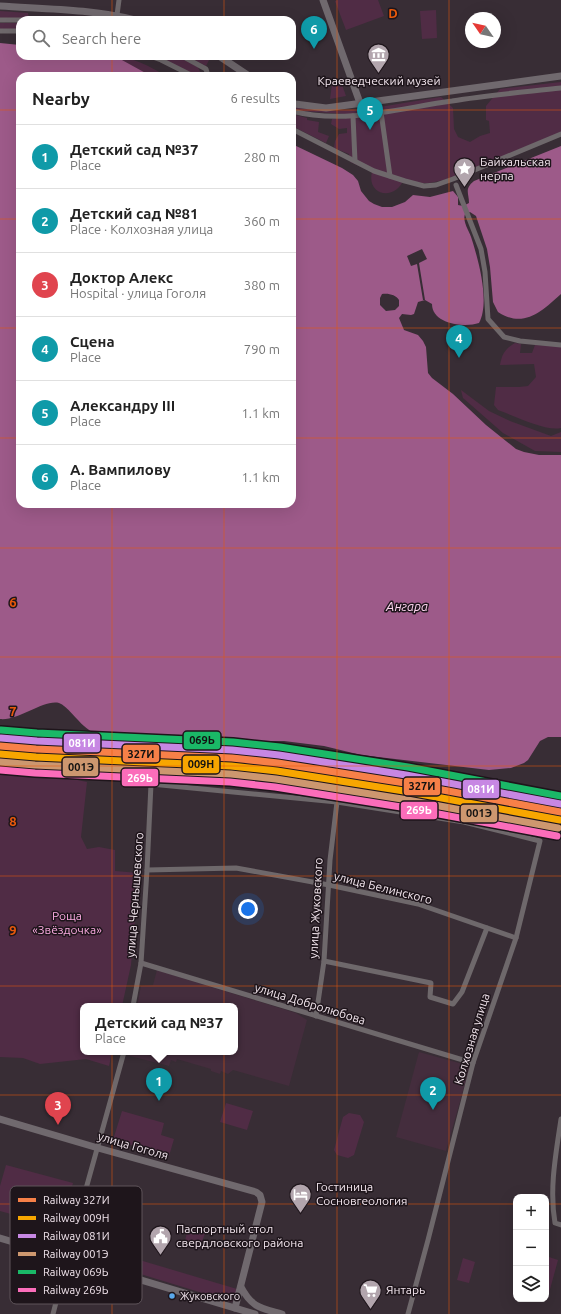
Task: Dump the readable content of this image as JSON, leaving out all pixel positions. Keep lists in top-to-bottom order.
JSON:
{
  "streets": {
    "main road": ["улица Гоголя"],
    "street": [
      "улица Белинского",
      "улица Чернышевского",
      "улица Жуковского",
      "улица Добролюбова",
      "Колхозная улица"
    ]
  },
  "crossings": [
    ["улица Белинского", "улица Чернышевского"],
    ["улица Белинского", "улица Жуковского"],
    ["улица Белинского", "Колхозная улица"],
    ["улица Чернышевского", "улица Жуковского"],
    ["улица Чернышевского", "улица Добролюбова"],
    ["улица Чернышевского", "Колхозная улица"],
    ["улица Жуковского", "улица Добролюбова"],
    ["улица Жуковского", "Колхозная улица"],
    ["улица Добролюбова", "Колхозная улица"]
  ],
  "water": ["Ангара"],
  "parks": ["Роща «Звёздочка»"],
  "places": {
    "museum": ["Краеведческий музей"],
    "place": ["Байкальская нерпа"],
    "hotel": ["Гостиница Сосновгеология"],
    "public building": ["Паспортный стол свердловского района"],
    "other": ["Жуковского"],
    "supermarket": ["Янтарь"]
  },
  "lines": [
    "rail line 069Ь",
    "rail line 081И",
    "rail line 327И",
    "rail line 009Н",
    "rail line 001Э",
    "rail line 269Ь"
  ],
  "legend": [
    "Railway 327И",
    "Railway 009Н",
    "Railway 081И",
    "Railway 001Э",
    "Railway 069Ь",
    "Railway 269Ь"
  ],
  "north": "top left",
  "page": {
    "pins": [
      "6",
      "5",
      "4",
      "1",
      "2",
      "3"
    ],
    "search": "Search here",
    "heading": ["Nearby", "6 results"],
    "list": [
      {
        "mark": "1",
        "name": "Детский сад №37",
        "note": "Place",
        "value": "280 m"
      },
      {
        "mark": "2",
        "name": "Детский сад №81",
        "note": "Place · Колхозная улица",
        "value": "360 m"
      },
      {
        "mark": "3",
        "name": "Доктор Алекс",
        "note": "Hospital · улица Гоголя",
        "value": "380 m"
      },
      {
        "mark": "4",
        "name": "Сцена",
        "note": "Place",
        "value": "790 m"
      },
      {
        "mark": "5",
        "name": "Александру III",
        "note": "Place",
        "value": "1.1 km"
      },
      {
        "mark": "6",
        "name": "А. Вампилову",
        "note": "Place",
        "value": "1.1 km"
      }
    ],
    "popup": ["Детский сад №37", "Place"],
    "map_buttons": ["+", "−"]
  },
  "grid": {
    "columns": ["D"],
    "rows": [
      "6",
      "7",
      "8",
      "9"
    ]
  }
}
